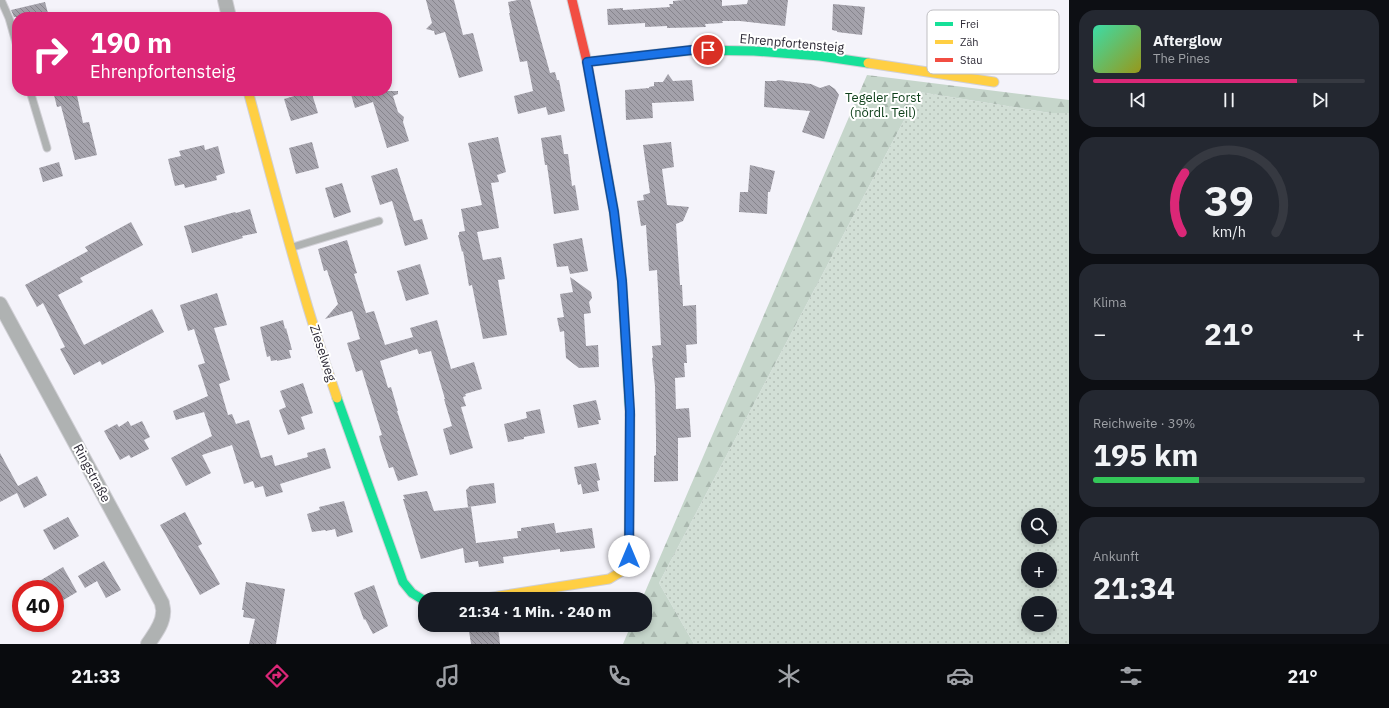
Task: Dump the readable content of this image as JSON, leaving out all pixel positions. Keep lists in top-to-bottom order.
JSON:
{
  "streets": {
    "street": ["Ehrenpfortensteig", "Zieselweg", "Ringstraße"]
  },
  "parks": ["Tegeler Forst (nördl. Teil)"],
  "legend": ["Frei", "Zäh", "Stau"],
  "page": {
    "turn": ["190 m", "Ehrenpfortensteig"],
    "song": ["Afterglow", "The Pines"],
    "tile": [
      "Klima",
      ["Reichweite · 39%", "195 km"],
      ["Ankunft", "21:34"]
    ],
    "heat": ["−", "21°", "+"],
    "map_buttons": ["+", "−"],
    "limit": "40",
    "trip": "21:34 · 1 Min. · 240 m",
    "tabs": ["21:33", "21°"],
    "gauge": ["39", "km/h"]
  }
}
